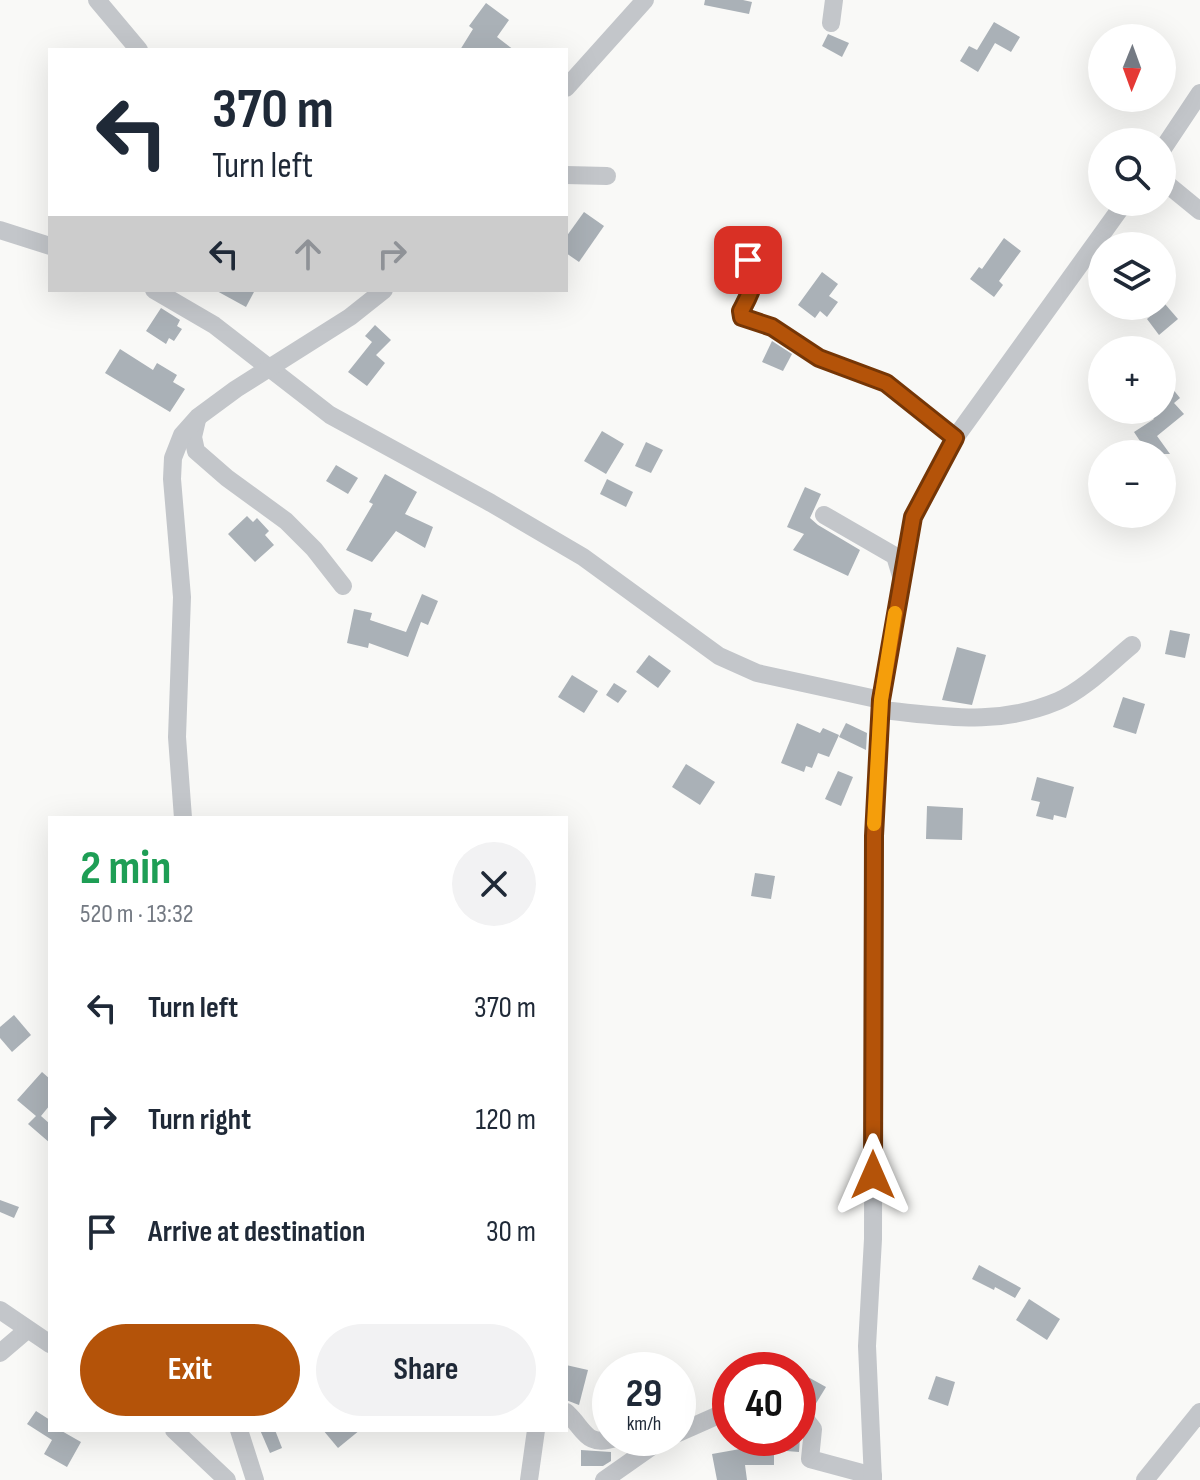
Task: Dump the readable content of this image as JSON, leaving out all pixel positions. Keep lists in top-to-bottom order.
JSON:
{
  "north": "bottom",
  "page": {
    "map_buttons": ["+", "−"],
    "turn": ["370 m", "Turn left"],
    "heading": ["2 min", "520 m · 13:32"],
    "list": [
      {
        "name": "Turn left",
        "value": "370 m"
      },
      {
        "name": "Turn right",
        "value": "120 m"
      },
      {
        "name": "Arrive at destination",
        "value": "30 m"
      }
    ],
    "buttons": ["Exit", "Share"],
    "speed": "29 km/h",
    "limit": "40"
  }
}
